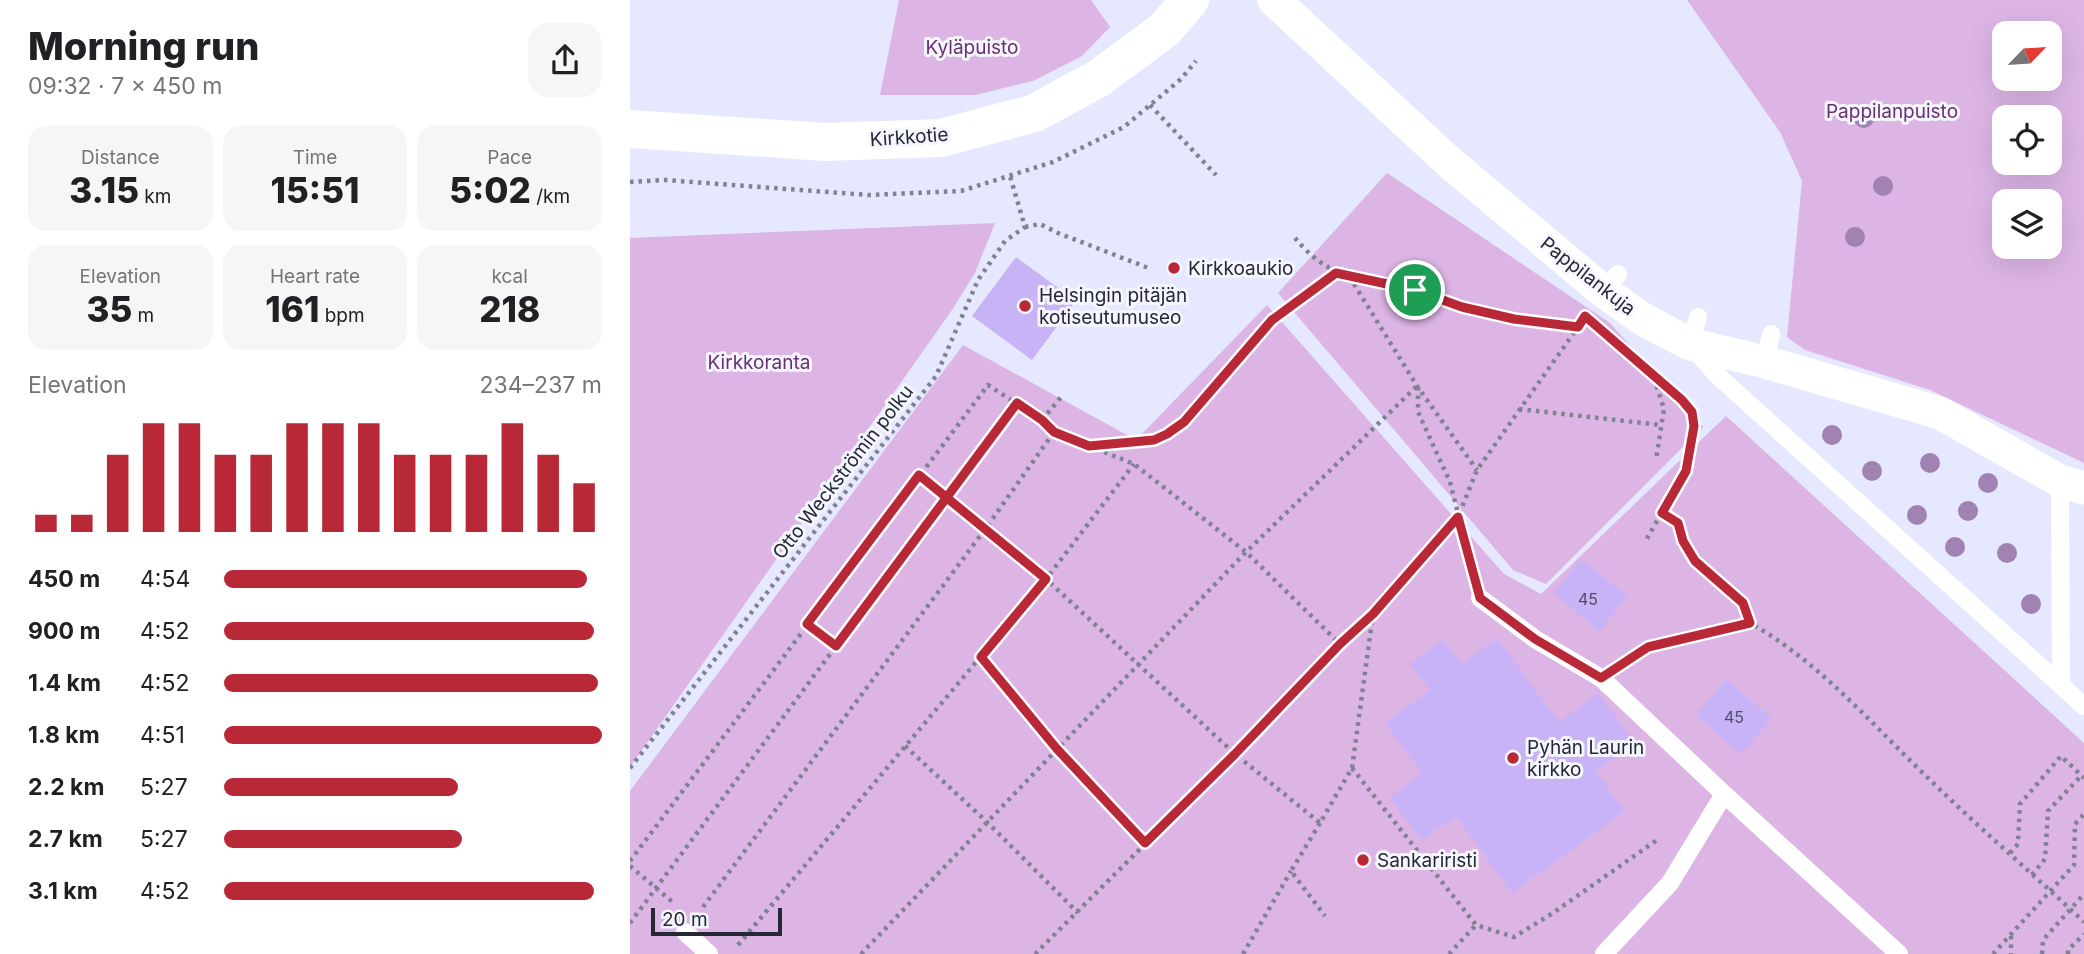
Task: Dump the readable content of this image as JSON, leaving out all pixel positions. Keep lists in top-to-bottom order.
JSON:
{
  "streets": {
    "street": ["Kirkkotie", "Pappilankuja"],
    "path": ["Otto Weckströmin polku"]
  },
  "parks": ["Kyläpuisto", "Pappilanpuisto", "Kirkkoranta"],
  "places": [
    "Kirkkoaukio",
    "Helsingin pitäjän kotiseutumuseo",
    "Pyhän Laurin kirkko",
    "Sankariristi"
  ],
  "house_numbers": ["45", "45"],
  "scale_bar": "20 m",
  "north": "top right",
  "page": {
    "heading": ["Morning run", "09:32 · 7 × 450 m"],
    "stats": [
      ["Distance", "3.15 km"],
      ["Time", "15:51"],
      ["Pace", "5:02 /km"],
      ["Elevation", "35 m"],
      ["Heart rate", "161 bpm"],
      ["kcal", "218"]
    ],
    "chart": ["Elevation", "234–237 m"],
    "list": [
      {
        "name": "450 m",
        "note": "4:54"
      },
      {
        "name": "900 m",
        "note": "4:52"
      },
      {
        "name": "1.4 km",
        "note": "4:52"
      },
      {
        "name": "1.8 km",
        "note": "4:51"
      },
      {
        "name": "2.2 km",
        "note": "5:27"
      },
      {
        "name": "2.7 km",
        "note": "5:27"
      },
      {
        "name": "3.1 km",
        "note": "4:52"
      }
    ],
    "scale": "20 m"
  }
}
